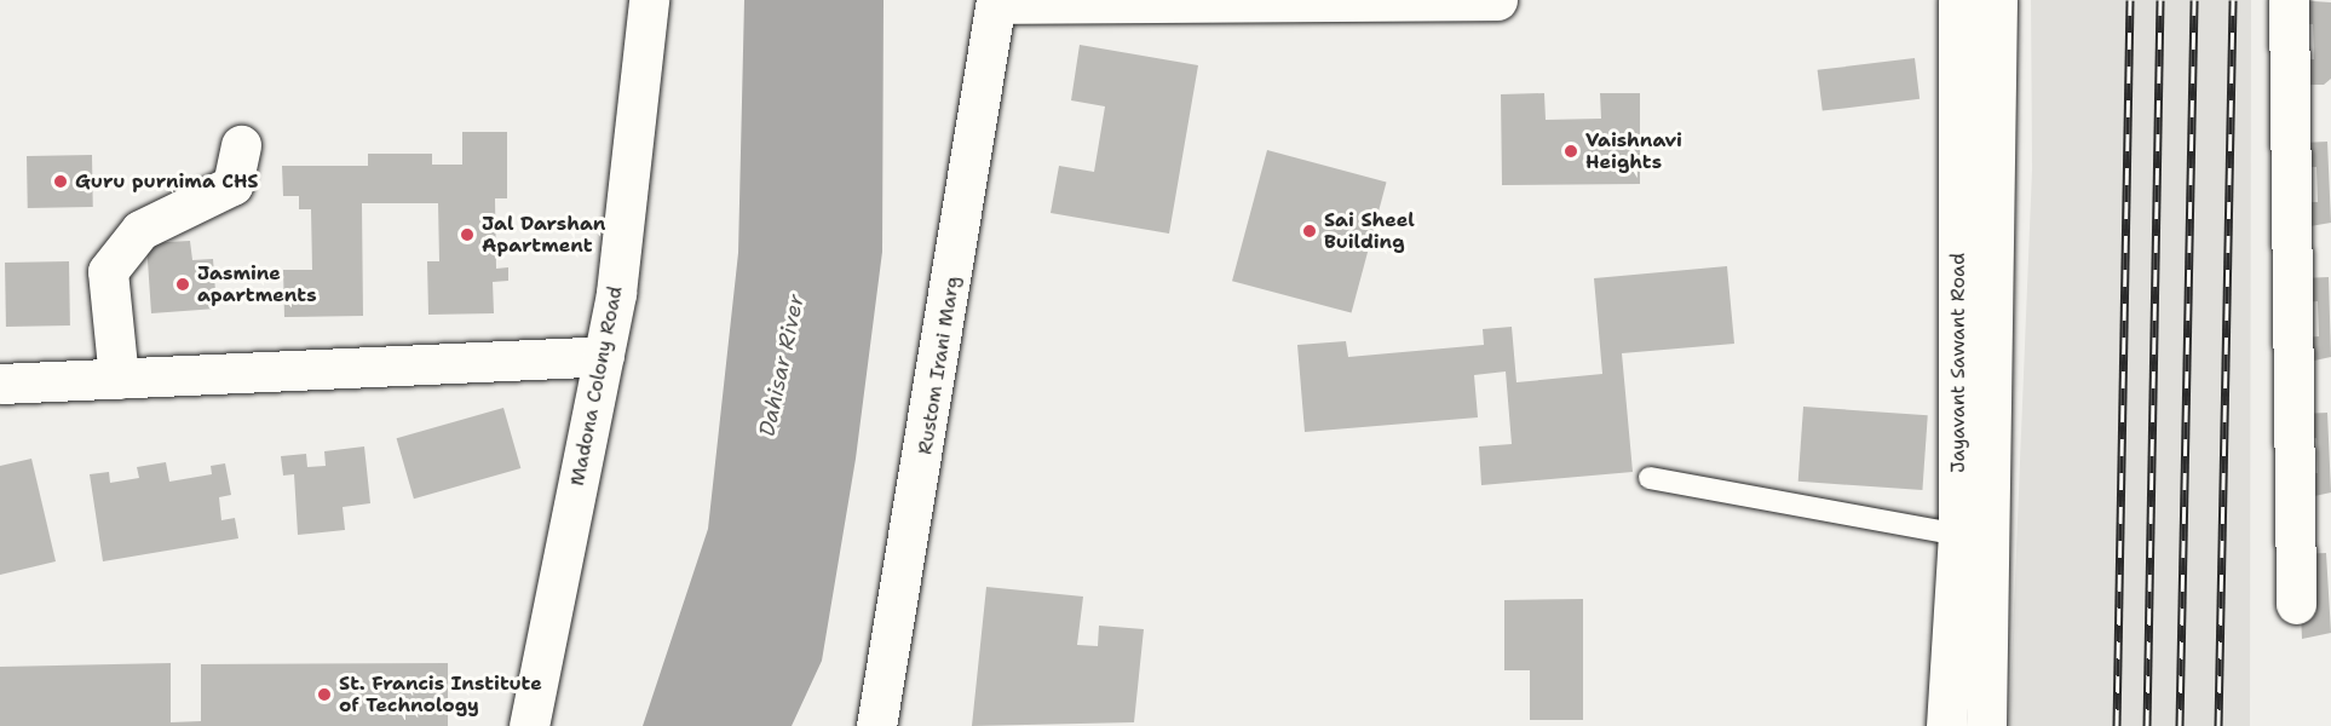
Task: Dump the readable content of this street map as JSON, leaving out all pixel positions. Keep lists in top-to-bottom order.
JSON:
{
  "streets": {
    "street": ["Jayavant Sawant Road", "Rustom Irani Marg", "Madona Colony Road"]
  },
  "water": ["Dahisar River"],
  "places": [
    "Vaishnavi Heights",
    "Guru purnima CHS",
    "Sai Sheel Building",
    "Jal Darshan Apartment",
    "Jasmine apartments",
    "St. Francis Institute of Technology"
  ]
}
